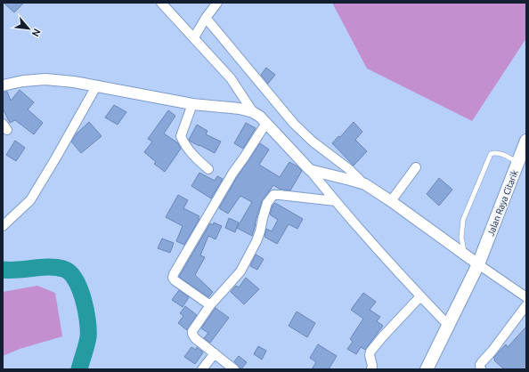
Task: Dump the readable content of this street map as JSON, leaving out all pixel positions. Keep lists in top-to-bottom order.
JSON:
{
  "streets": {
    "main road": ["Jalan Raya Citarik"]
  },
  "north": "bottom right"
}
